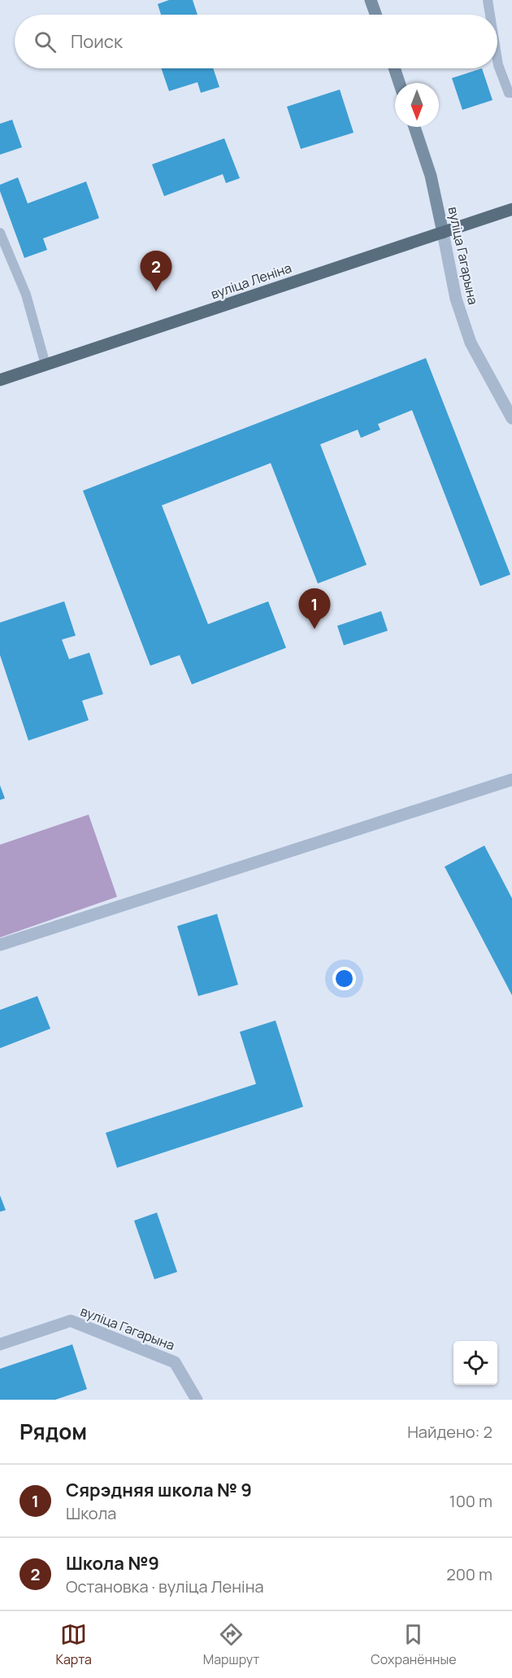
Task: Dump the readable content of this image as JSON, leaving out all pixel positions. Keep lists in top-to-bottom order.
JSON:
{
  "streets": {
    "main road": ["вуліца Гагарына", "вуліца Леніна"]
  },
  "crossings": [
    ["вуліца Гагарына", "вуліца Леніна"]
  ],
  "north": "bottom",
  "page": {
    "search": "Поиск",
    "pins": ["2", "1"],
    "heading": ["Рядом", "Найдено: 2"],
    "list": [
      {
        "mark": "1",
        "name": "Сярэдняя школа № 9",
        "note": "Школа",
        "value": "100 m"
      },
      {
        "mark": "2",
        "name": "Школа №9",
        "note": "Остановка · вуліца Леніна",
        "value": "200 m"
      }
    ],
    "nav": ["Карта", "Маршрут", "Сохранённые"]
  }
}
